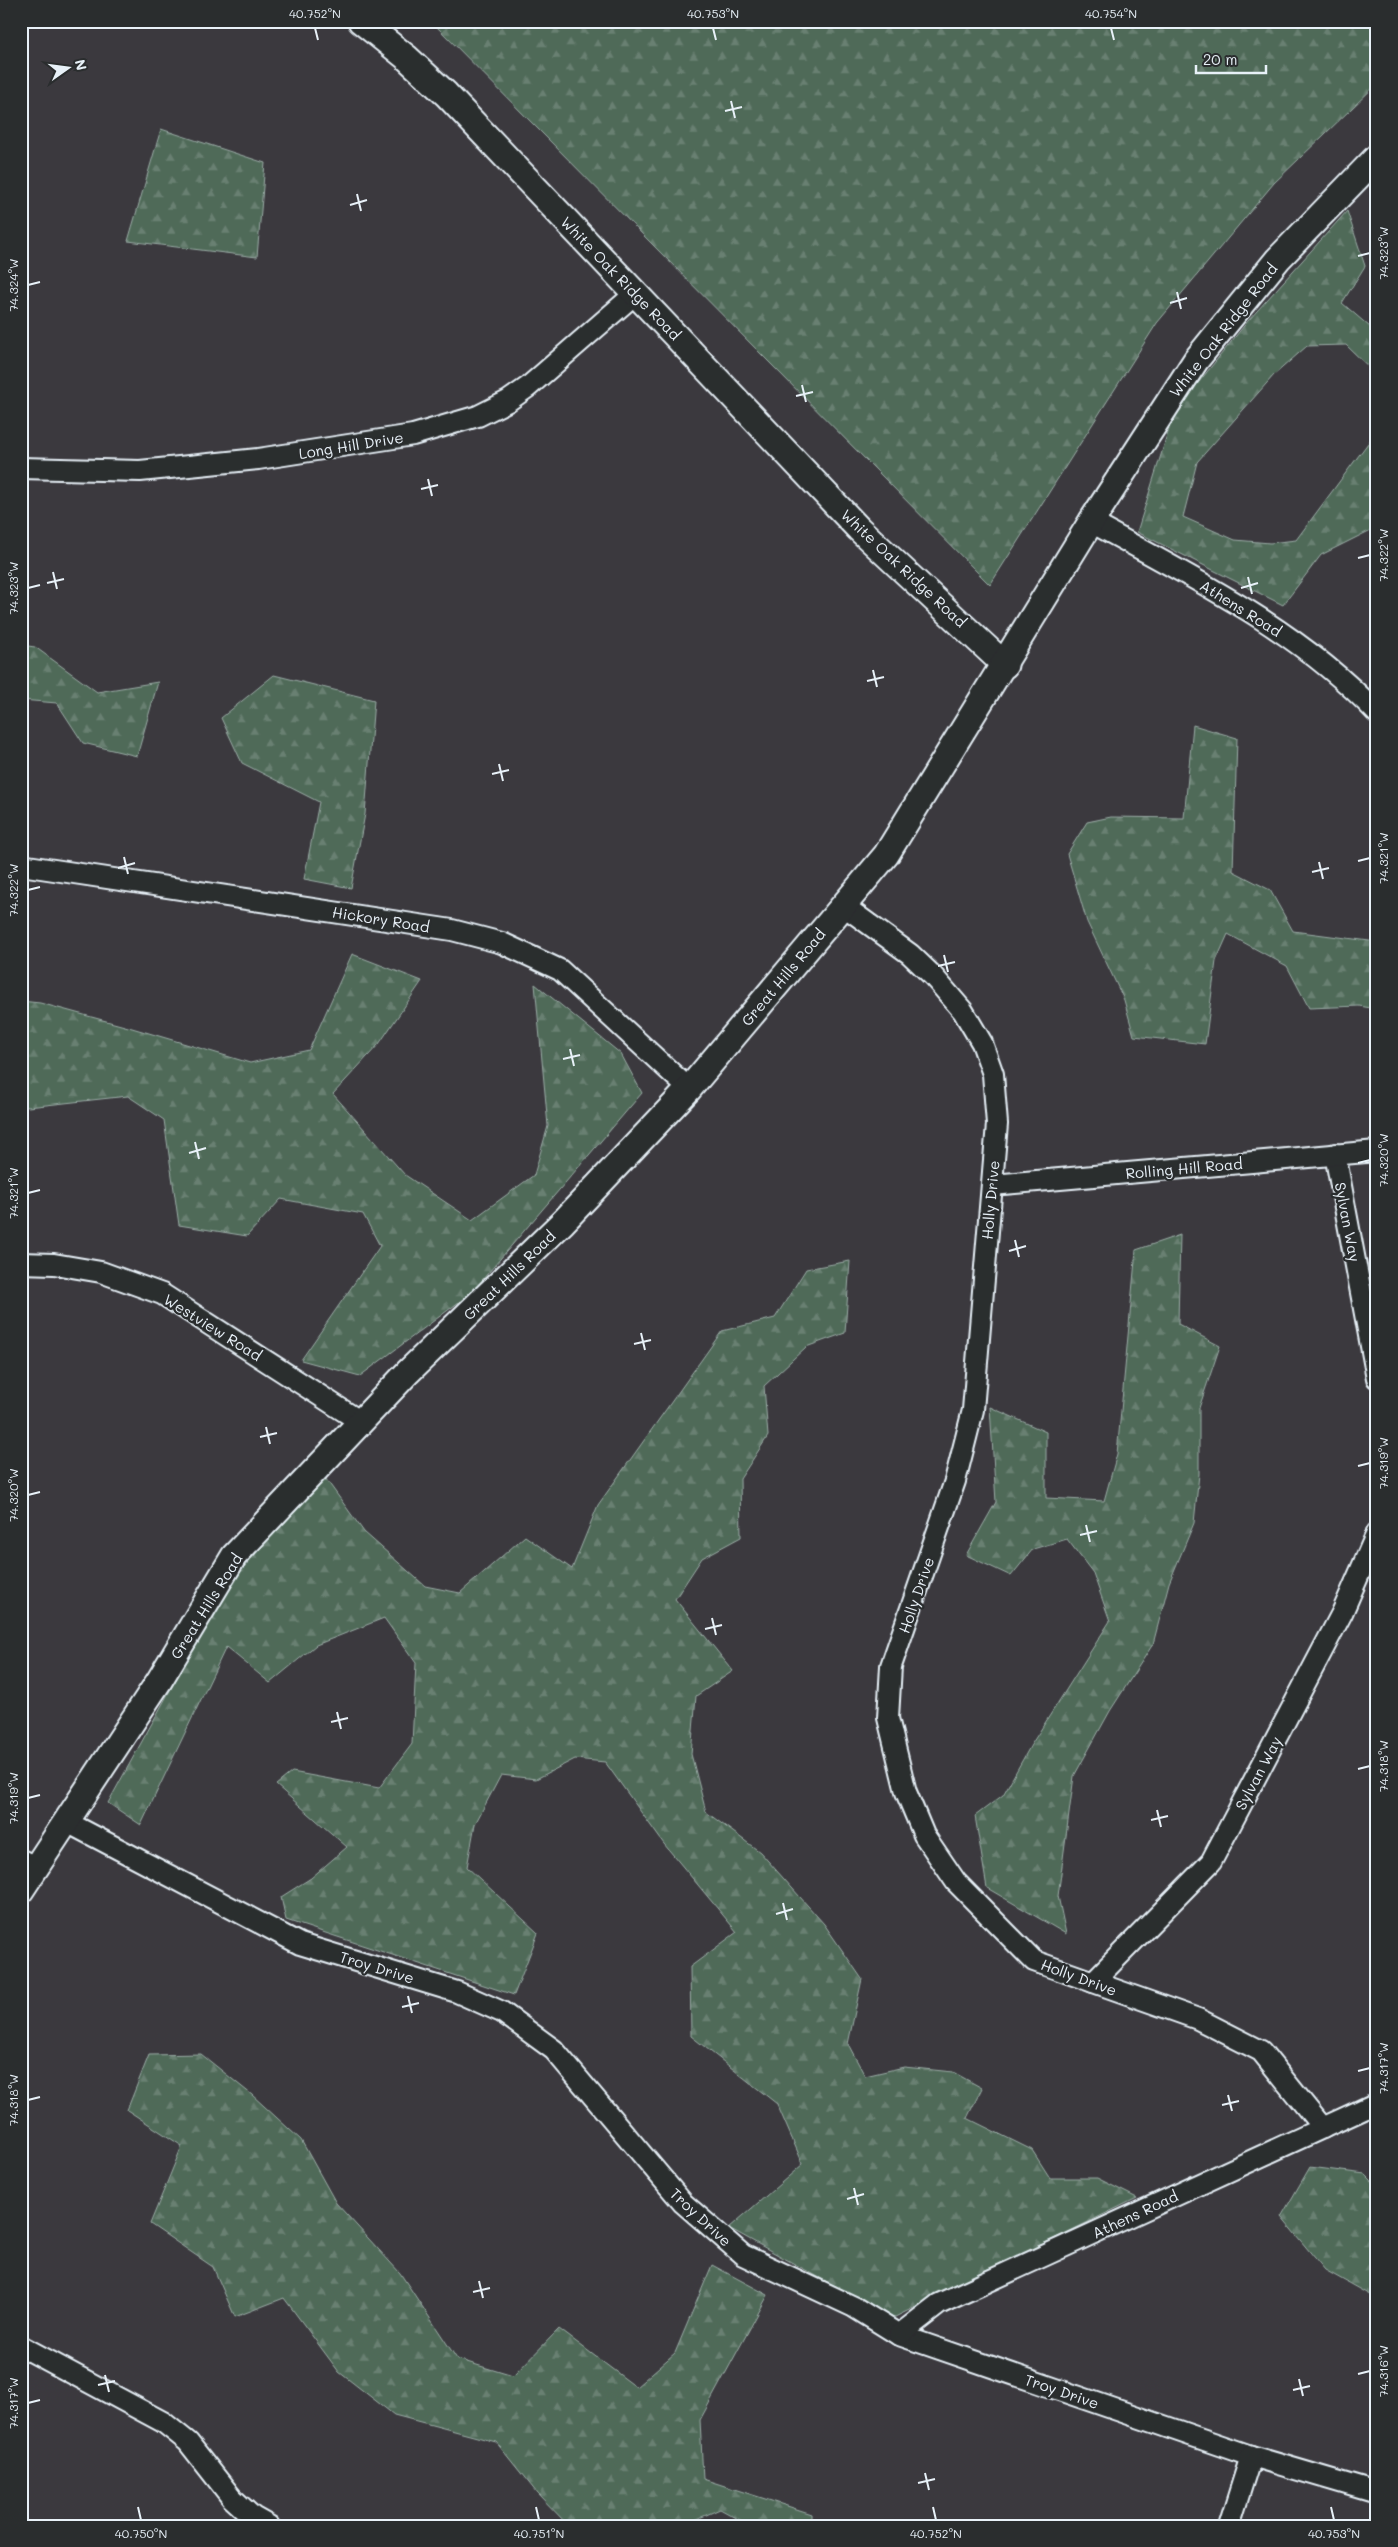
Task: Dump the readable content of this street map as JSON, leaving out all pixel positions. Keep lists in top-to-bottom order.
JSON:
{
  "streets": {
    "street": [
      "White Oak Ridge Road",
      "Long Hill Drive",
      "Athens Road",
      "Hickory Road",
      "Great Hills Road",
      "Rolling Hill Road",
      "Holly Drive",
      "Sylvan Way",
      "Westview Road",
      "Troy Drive"
    ]
  },
  "crossings": [
    ["White Oak Ridge Road", "Long Hill Drive"],
    ["White Oak Ridge Road", "Athens Road"],
    ["White Oak Ridge Road", "Great Hills Road"],
    ["Athens Road", "Holly Drive"],
    ["Athens Road", "Troy Drive"],
    ["Hickory Road", "Great Hills Road"],
    ["Great Hills Road", "Holly Drive"],
    ["Great Hills Road", "Westview Road"],
    ["Great Hills Road", "Troy Drive"],
    ["Rolling Hill Road", "Holly Drive"],
    ["Rolling Hill Road", "Sylvan Way"],
    ["Holly Drive", "Sylvan Way"]
  ],
  "scale_bar": "20 m",
  "north": "right",
  "coordinates": [
    "40.752°N",
    "40.753°N",
    "40.754°N",
    "74.323°W",
    "74.324°W",
    "74.322°W",
    "74.321°W",
    "74.320°W",
    "74.319°W",
    "74.318°W",
    "74.317°W",
    "74.316°W",
    "40.750°N",
    "40.751°N"
  ]
}
